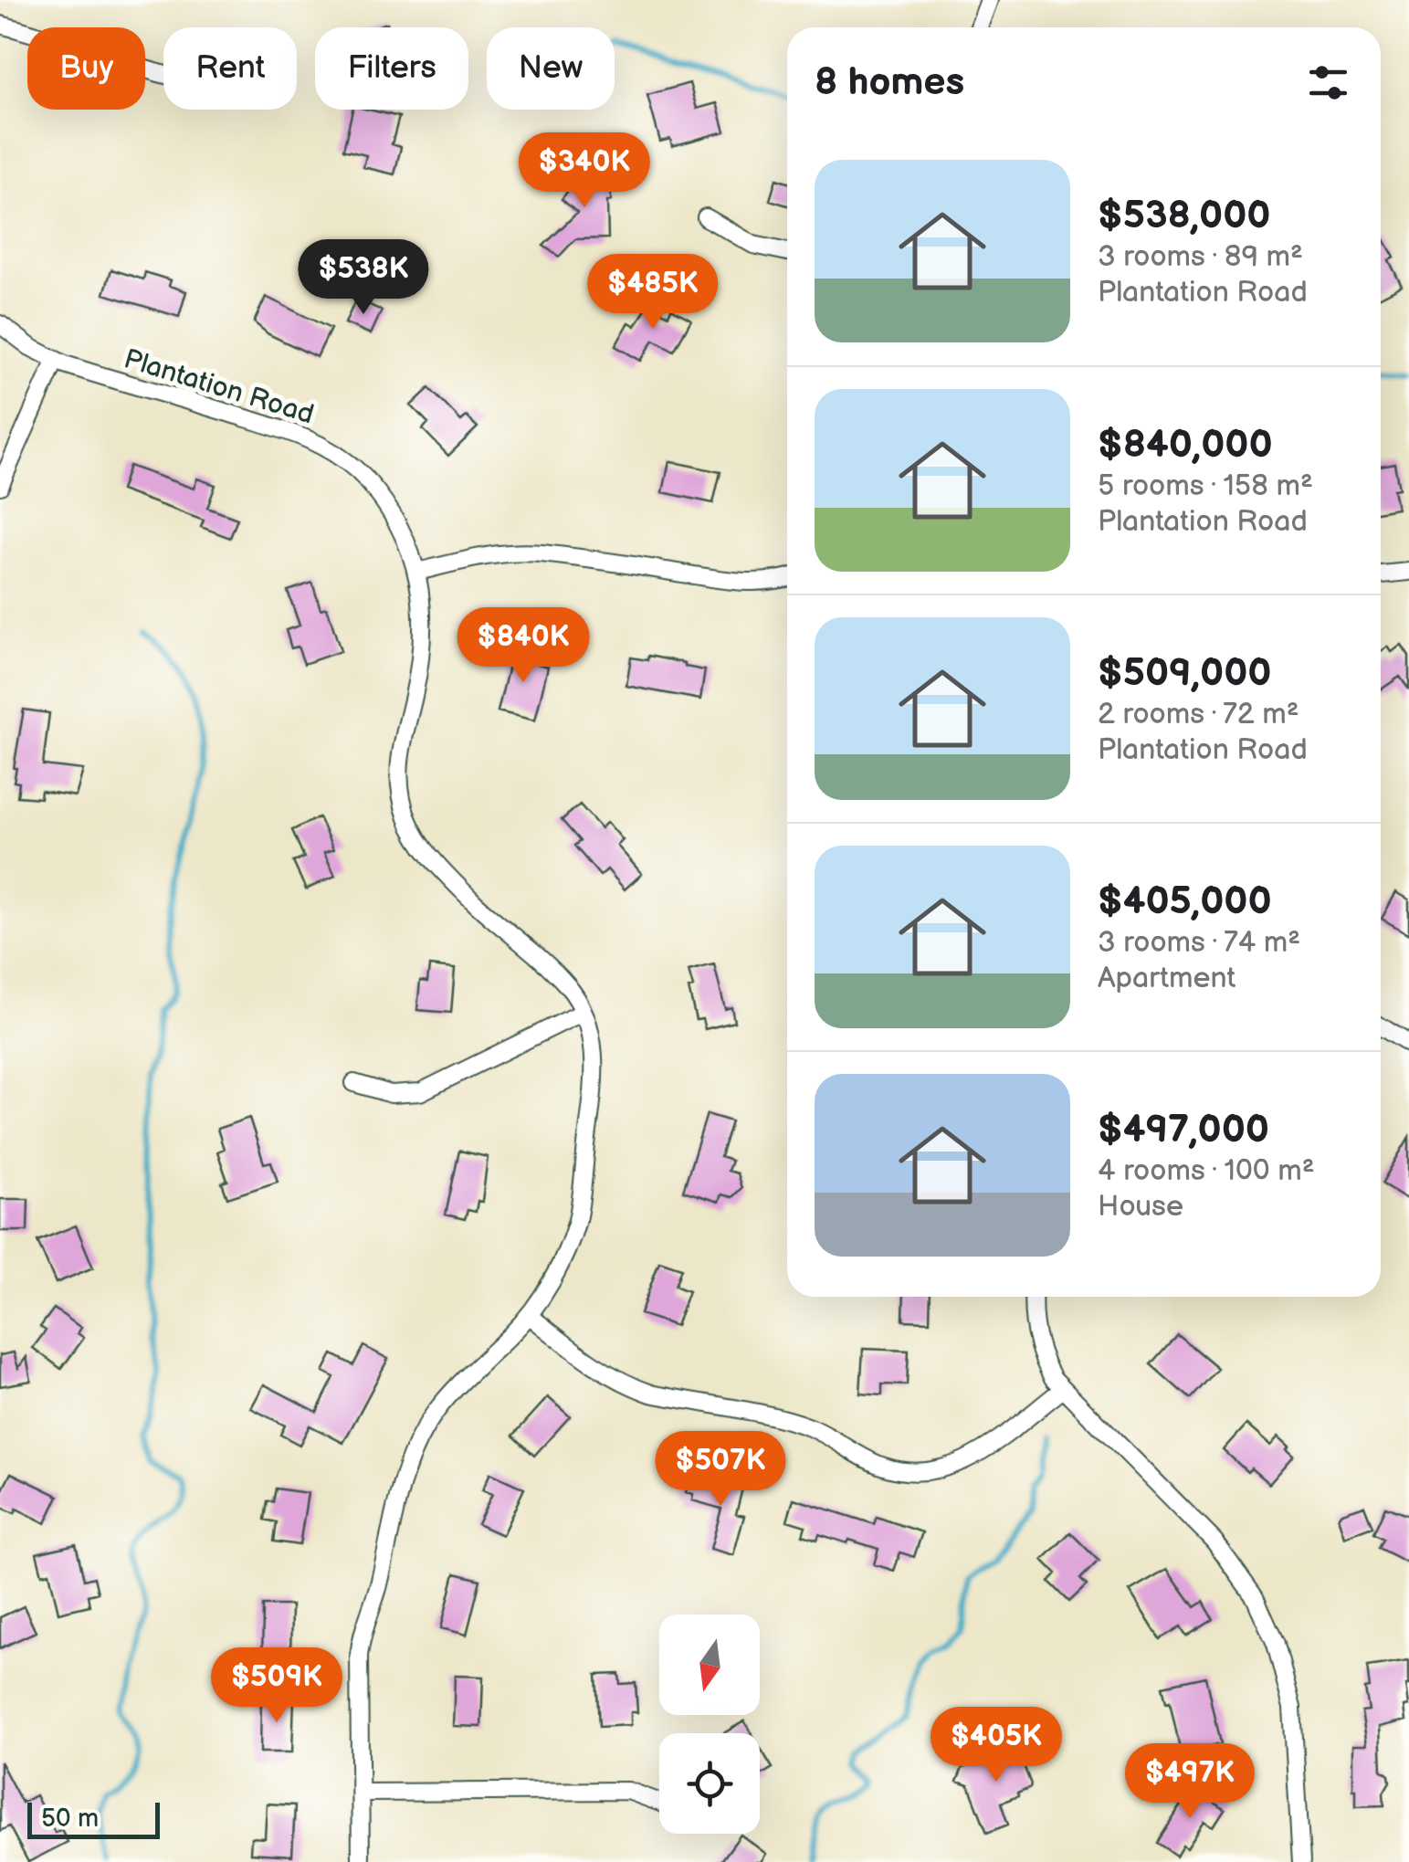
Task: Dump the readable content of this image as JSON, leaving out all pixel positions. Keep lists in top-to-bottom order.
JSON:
{
  "streets": {
    "street": ["Plantation Road"]
  },
  "scale_bar": "50 m",
  "north": "bottom",
  "page": {
    "chip": [
      "Buy",
      "Rent",
      "Filters",
      "New"
    ],
    "heading": "8 homes",
    "price": [
      "$340K",
      "$538K",
      "$485K",
      "$840K",
      "$507K",
      "$509K",
      "$405K",
      "$497K"
    ],
    "list": [
      {
        "name": "$538,000",
        "note": "3 rooms · 89 m² · Plantation Road"
      },
      {
        "name": "$840,000",
        "note": "5 rooms · 158 m² · Plantation Road"
      },
      {
        "name": "$509,000",
        "note": "2 rooms · 72 m² · Plantation Road"
      },
      {
        "name": "$405,000",
        "note": "3 rooms · 74 m² · Apartment"
      },
      {
        "name": "$497,000",
        "note": "4 rooms · 100 m² · House"
      }
    ],
    "scale": "50 m"
  }
}
